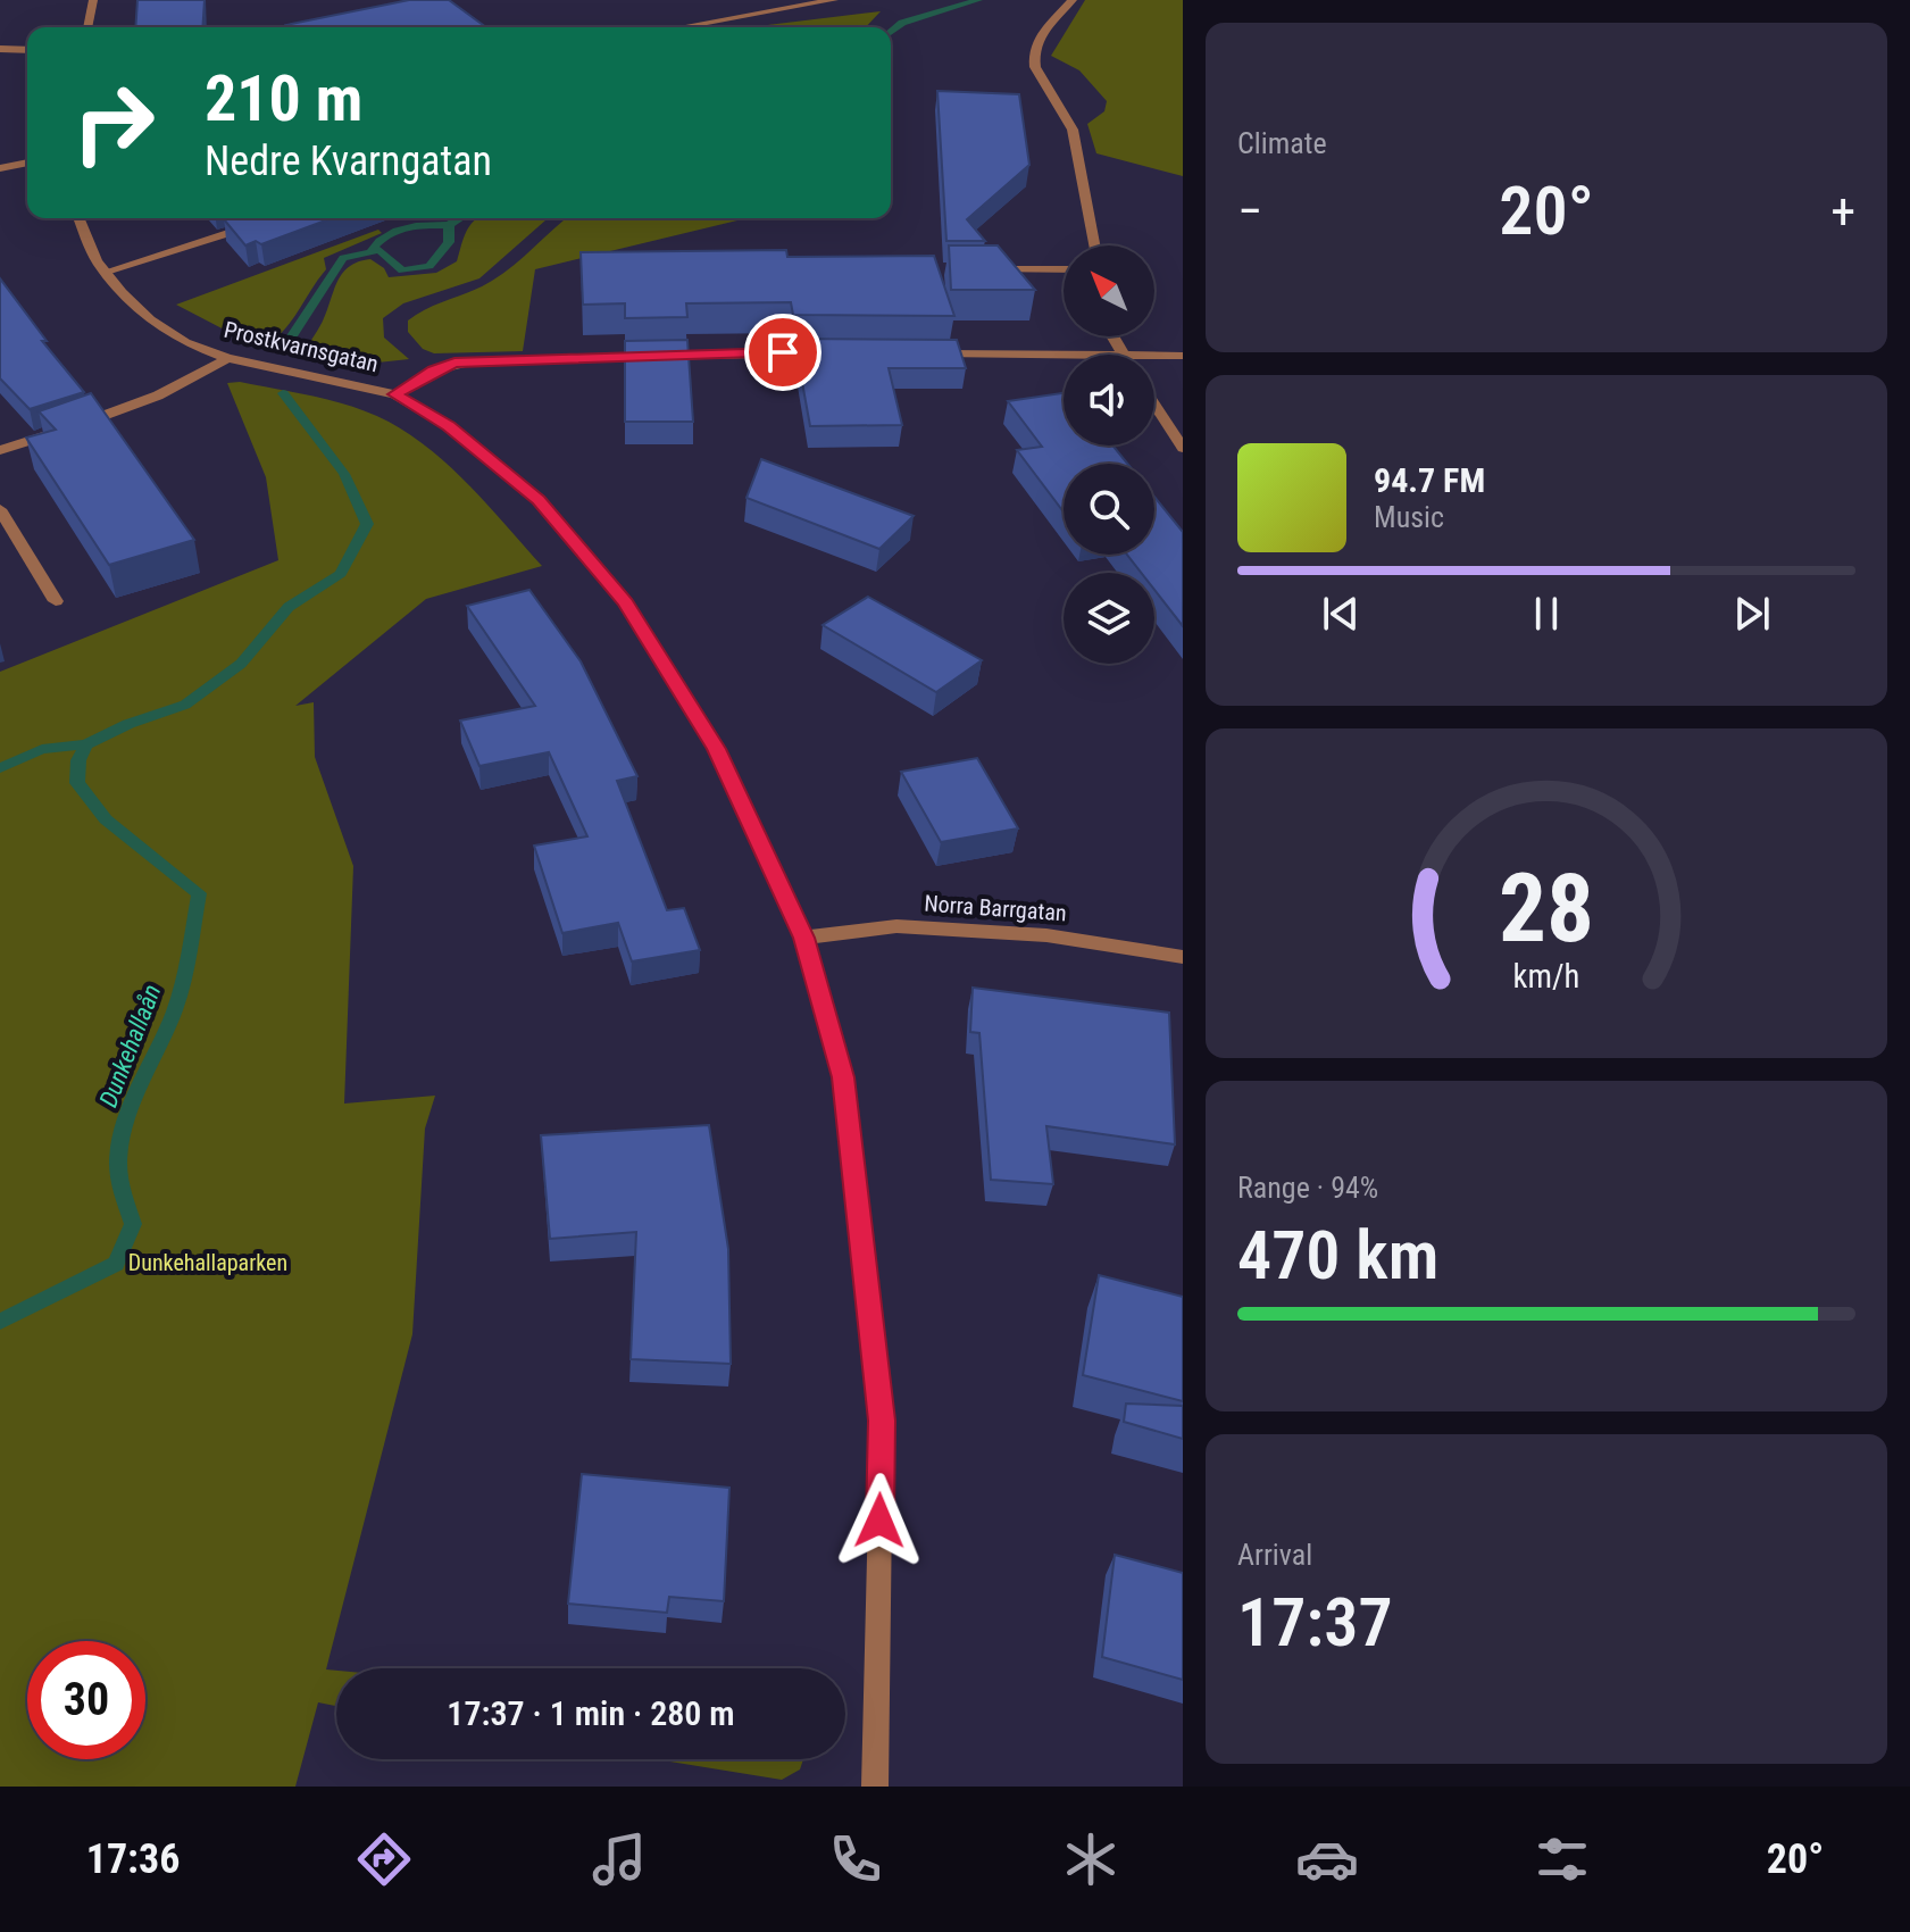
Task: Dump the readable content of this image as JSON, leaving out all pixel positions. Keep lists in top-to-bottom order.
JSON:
{
  "streets": {
    "street": ["Prostkvarnsgatan", "Norra Barrgatan"]
  },
  "crossings": [
    ["Prostkvarnsgatan", "Norra Barrgatan"]
  ],
  "water": ["Dunkehallaån"],
  "parks": ["Dunkehallaparken"],
  "north": "top left",
  "page": {
    "tile": [
      "Climate",
      ["Range · 94%", "470 km"],
      ["Arrival", "17:37"]
    ],
    "turn": ["210 m", "Nedre Kvarngatan"],
    "heat": ["−", "20°", "+"],
    "song": ["94.7 FM", "Music"],
    "limit": "30",
    "trip": "17:37 · 1 min · 280 m",
    "tabs": ["17:36", "20°"],
    "gauge": ["28", "km/h"]
  }
}
